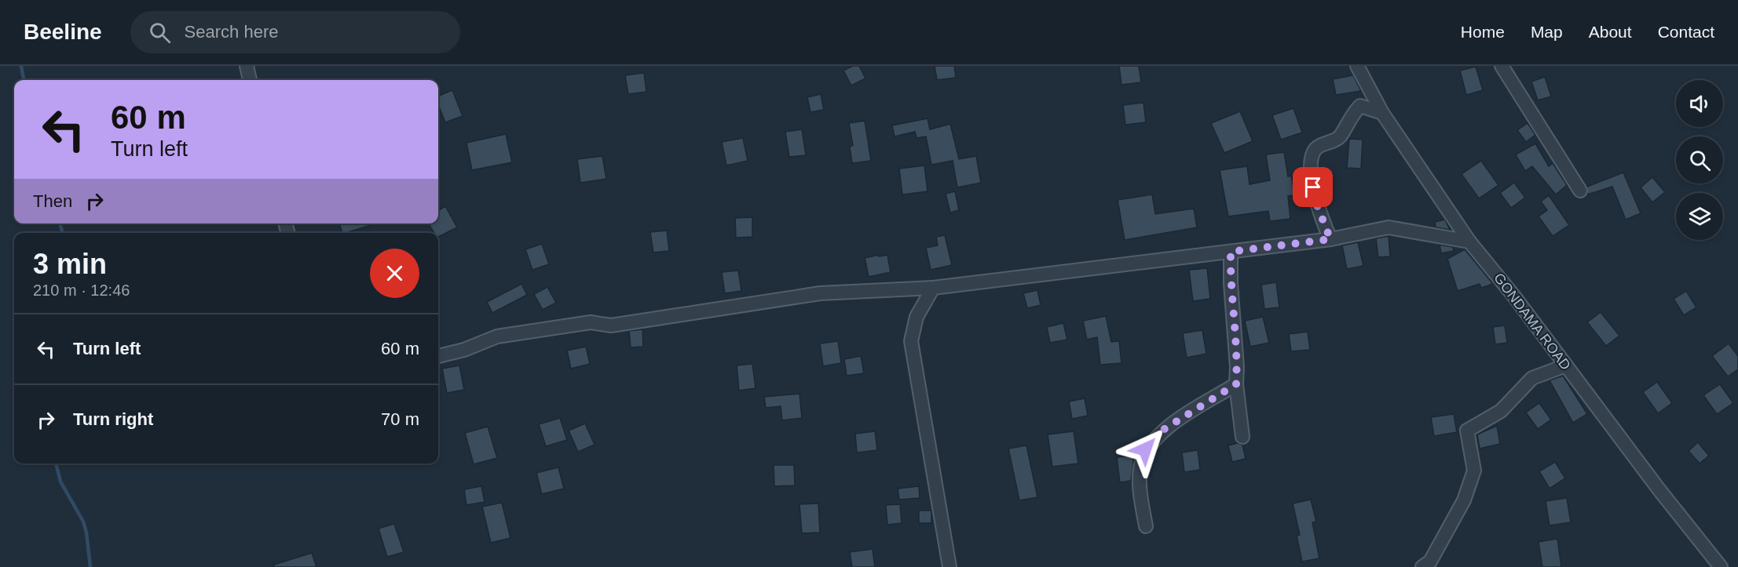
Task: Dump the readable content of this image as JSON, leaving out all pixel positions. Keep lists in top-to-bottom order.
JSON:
{
  "streets": {
    "street": ["GONDAMA ROAD"]
  },
  "page": {
    "header": "Beeline",
    "search": "Search here",
    "nav": [
      "Home",
      "Map",
      "About",
      "Contact"
    ],
    "turn": ["60 m", "Turn left"],
    "then": "Then",
    "heading": ["3 min", "210 m · 12:46"],
    "list": [
      {
        "name": "Turn left",
        "value": "60 m"
      },
      {
        "name": "Turn right",
        "value": "70 m"
      }
    ]
  }
}
